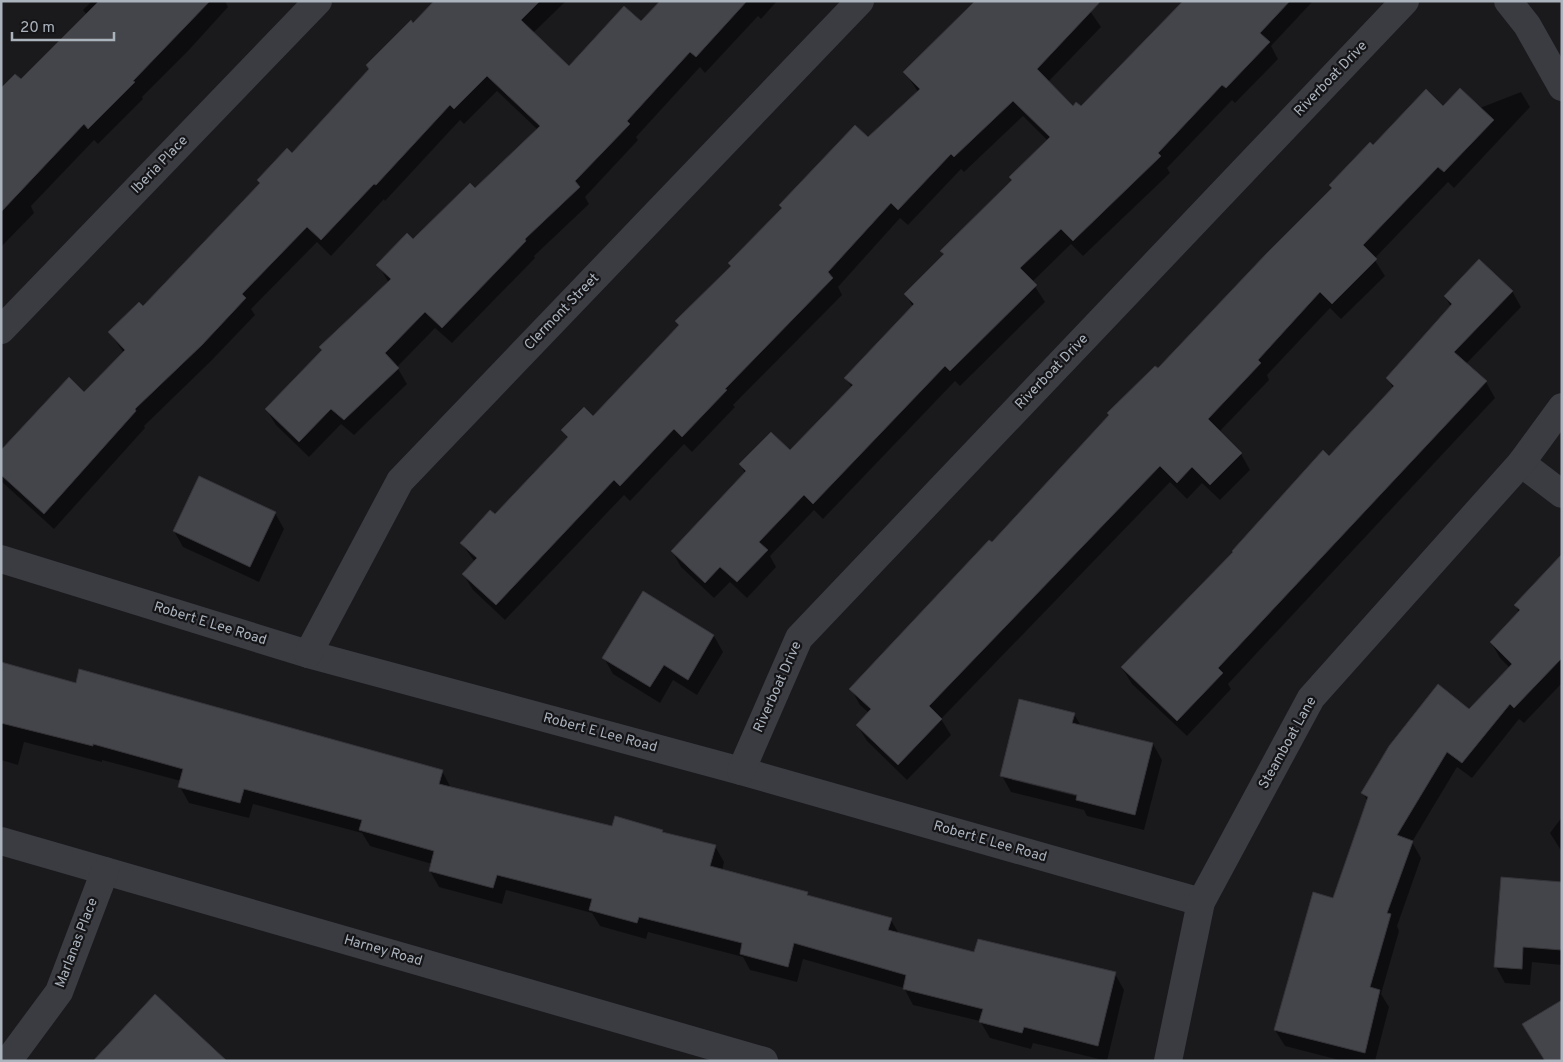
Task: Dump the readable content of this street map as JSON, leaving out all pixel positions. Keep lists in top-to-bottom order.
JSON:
{
  "streets": {
    "street": [
      "Riverboat Drive",
      "Iberia Place",
      "Clermont Street",
      "Robert E Lee Road",
      "Steamboat Lane",
      "Marlanas Place",
      "Harney Road"
    ]
  },
  "crossings": [
    ["Riverboat Drive", "Robert E Lee Road"],
    ["Clermont Street", "Robert E Lee Road"],
    ["Robert E Lee Road", "Steamboat Lane"],
    ["Marlanas Place", "Harney Road"]
  ],
  "scale_bar": "20 m"
}
